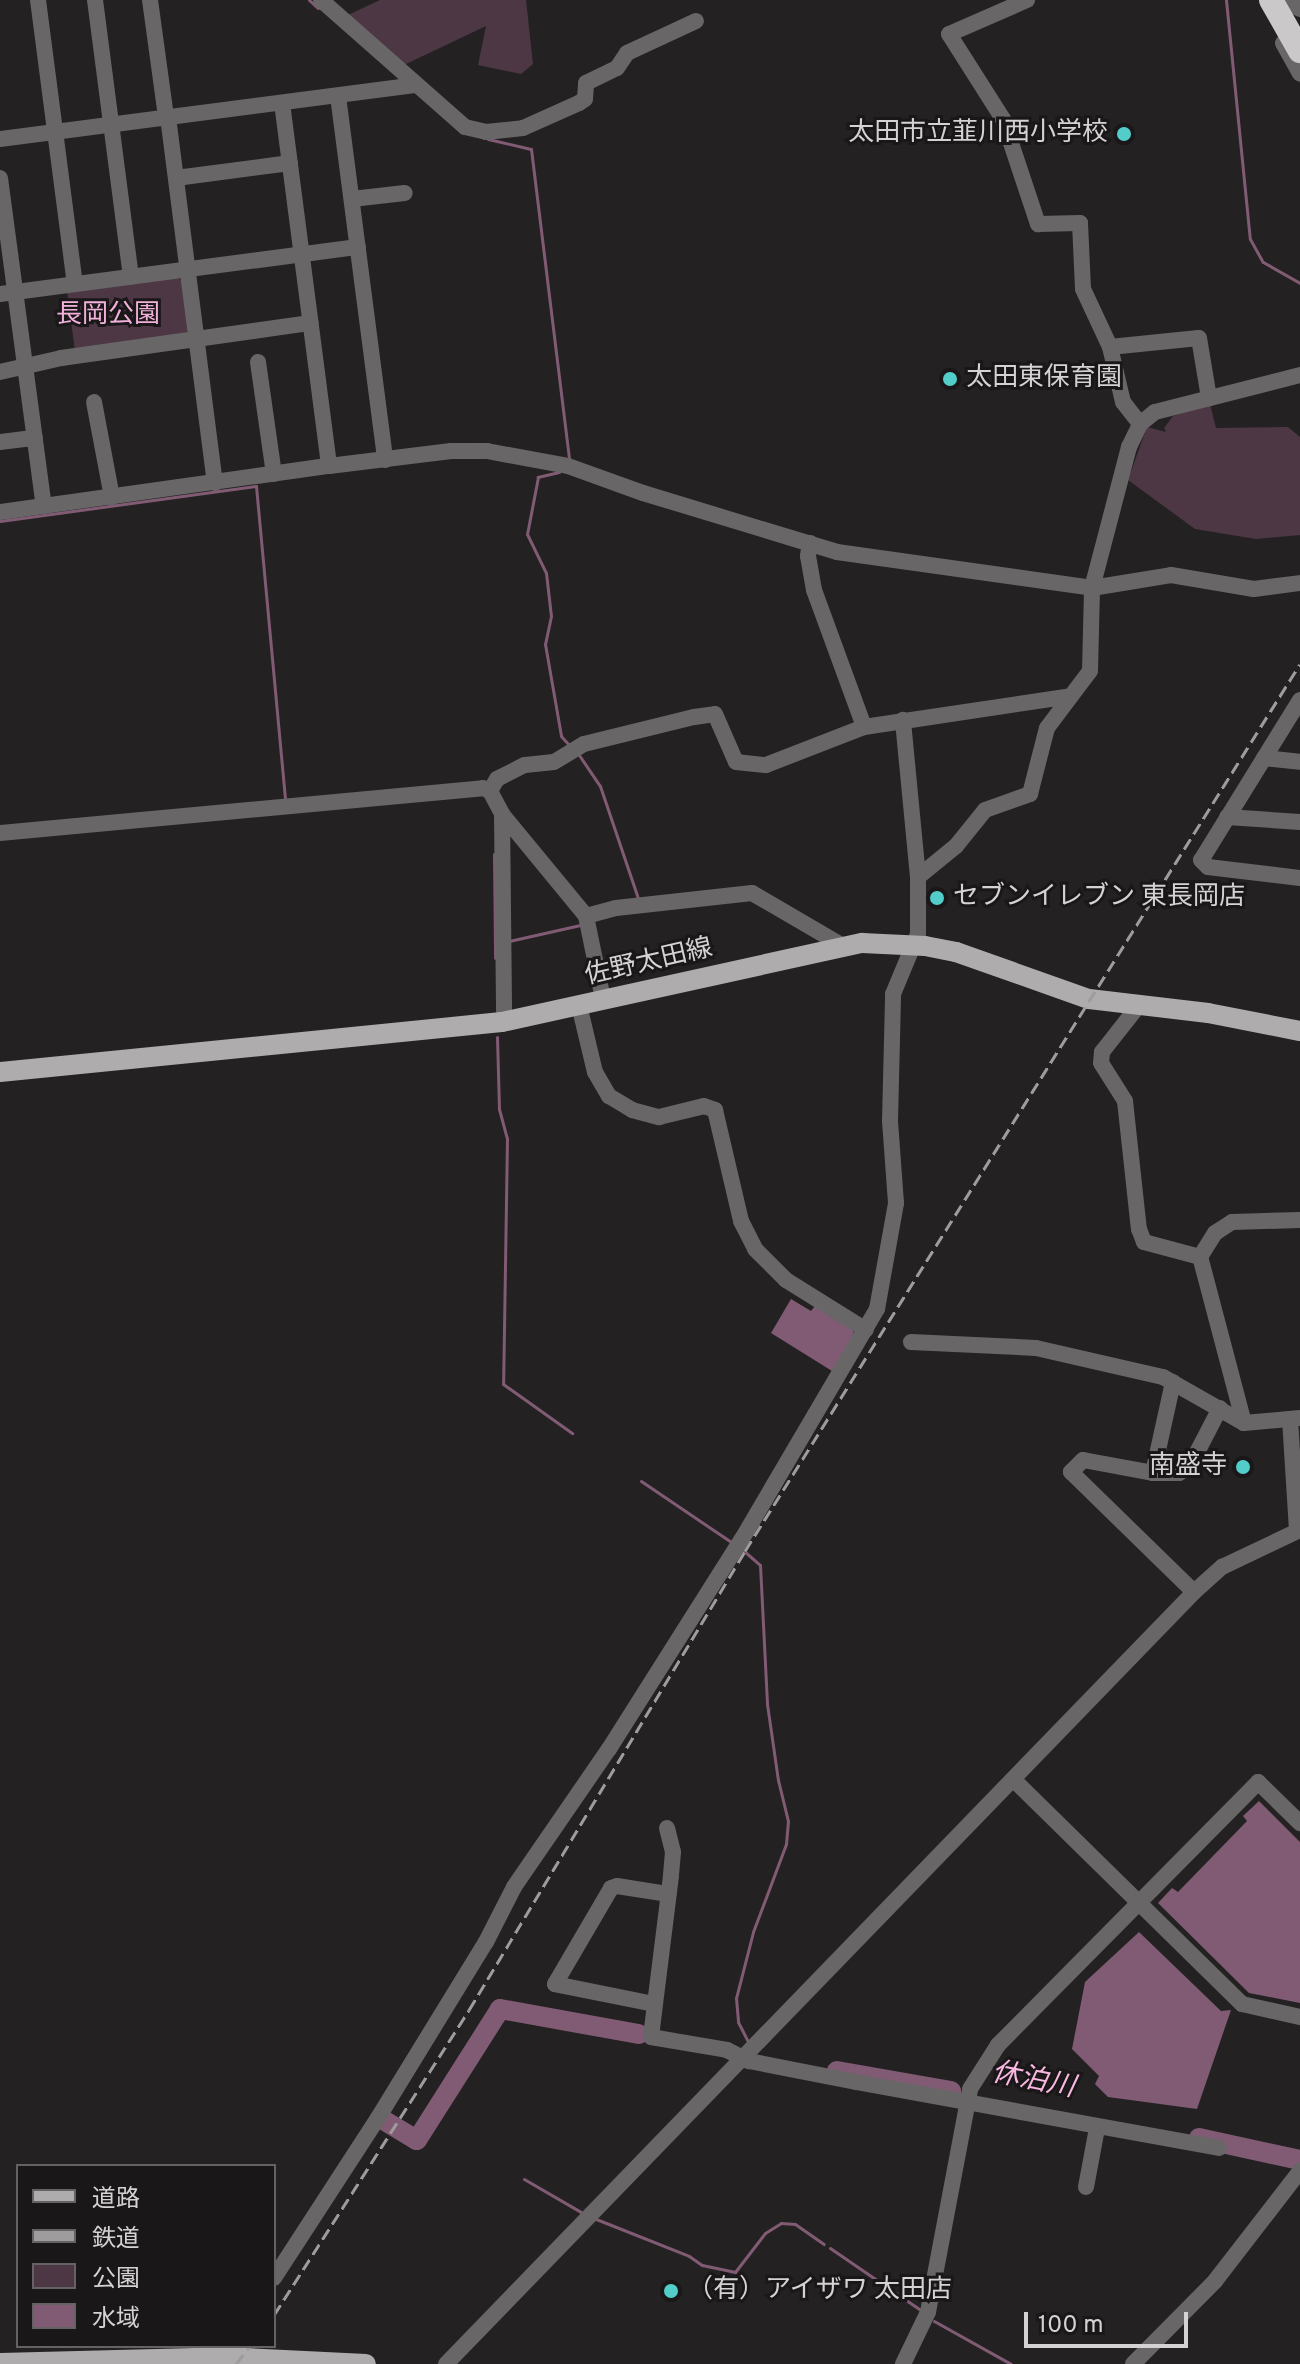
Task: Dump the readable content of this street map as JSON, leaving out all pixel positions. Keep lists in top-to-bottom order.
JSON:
{
  "streets": {
    "main road": ["佐野太田線"]
  },
  "water": ["休泊川"],
  "parks": ["長岡公園"],
  "places": [
    "太田市立韮川西小学校",
    "太田東保育園",
    "セブンイレブン 東長岡店",
    "南盛寺",
    "（有）アイザワ 太田店"
  ],
  "legend": [
    "道路",
    "鉄道",
    "公園",
    "水域"
  ],
  "scale_bar": "100 m"
}
